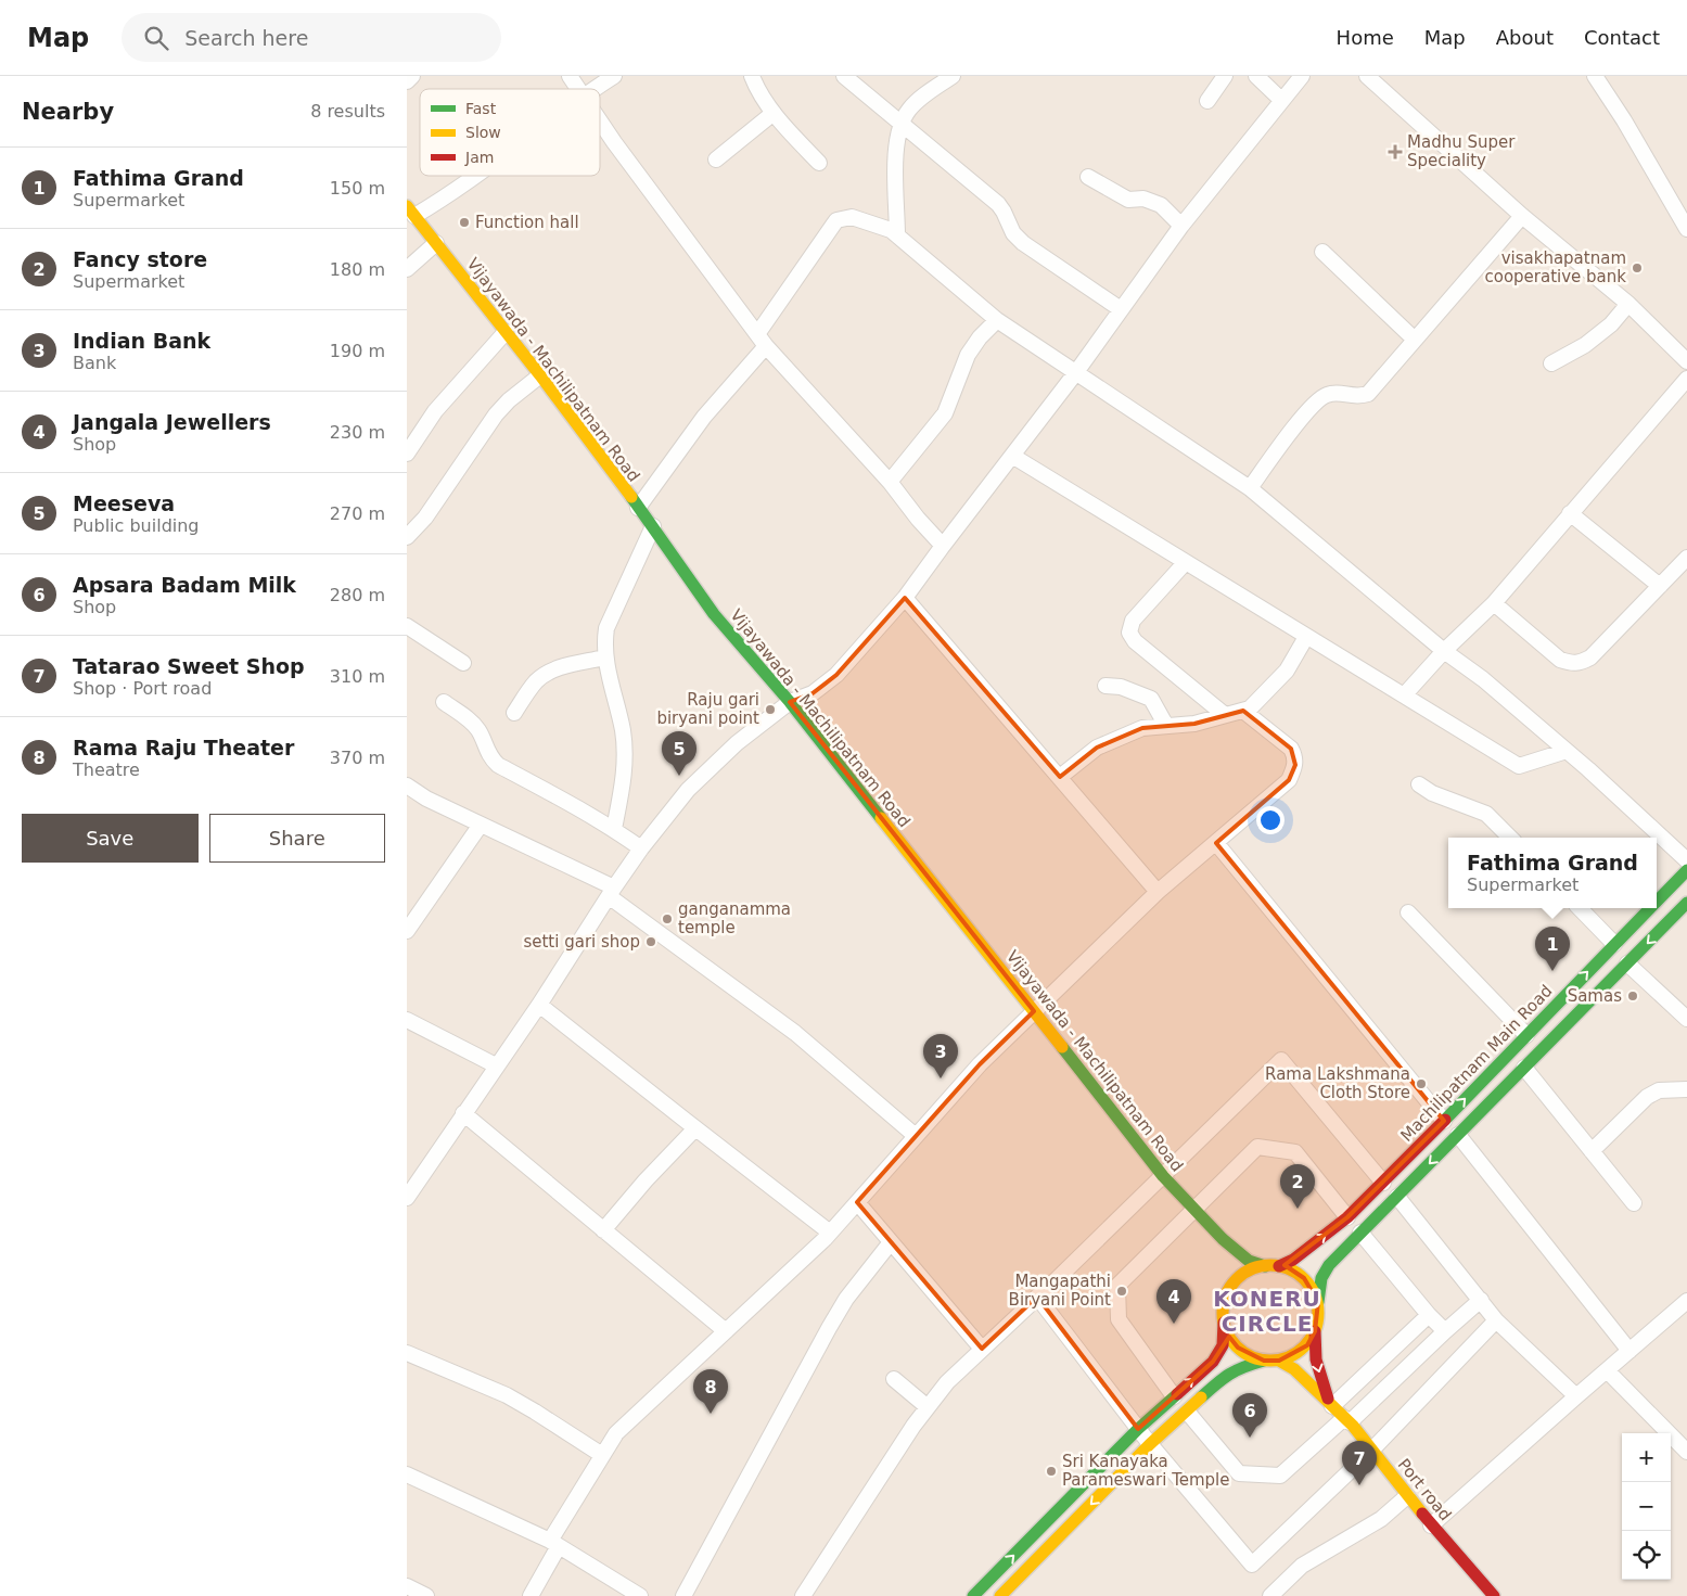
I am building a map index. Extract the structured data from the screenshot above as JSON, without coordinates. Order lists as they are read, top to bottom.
{
  "streets": {
    "main road": ["Vijayawada - Machilipatnam Road", "Machilipatnam Main Road", "Port road"]
  },
  "crossings": [
    ["Vijayawada - Machilipatnam Road", "Machilipatnam Main Road"],
    ["Vijayawada - Machilipatnam Road", "Port road"],
    ["Machilipatnam Main Road", "Port road"]
  ],
  "districts": ["KONERU CIRCLE"],
  "places": {
    "health": ["Madhu Super Speciality"],
    "other": [
      "Function hall",
      "visakhapatnam cooperative bank",
      "Raju gari biryani point",
      "ganganamma temple",
      "setti gari shop",
      "Samas",
      "Rama Lakshmana Cloth Store",
      "Mangapathi Biryani Point",
      "Sri Kanayaka Parameswari Temple"
    ]
  },
  "legend": ["Fast", "Slow", "Jam"],
  "page": {
    "header": "Map",
    "search": "Search here",
    "nav": [
      "Home",
      "Map",
      "About",
      "Contact"
    ],
    "heading": ["Nearby", "8 results"],
    "list": [
      {
        "mark": "1",
        "name": "Fathima Grand",
        "note": "Supermarket",
        "value": "150 m"
      },
      {
        "mark": "2",
        "name": "Fancy store",
        "note": "Supermarket",
        "value": "180 m"
      },
      {
        "mark": "3",
        "name": "Indian Bank",
        "note": "Bank",
        "value": "190 m"
      },
      {
        "mark": "4",
        "name": "Jangala Jewellers",
        "note": "Shop",
        "value": "230 m"
      },
      {
        "mark": "5",
        "name": "Meeseva",
        "note": "Public building",
        "value": "270 m"
      },
      {
        "mark": "6",
        "name": "Apsara Badam Milk",
        "note": "Shop",
        "value": "280 m"
      },
      {
        "mark": "7",
        "name": "Tatarao Sweet Shop",
        "note": "Shop · Port road",
        "value": "310 m"
      },
      {
        "mark": "8",
        "name": "Rama Raju Theater",
        "note": "Theatre",
        "value": "370 m"
      }
    ],
    "pins": [
      "5",
      "1",
      "3",
      "2",
      "4",
      "8",
      "6",
      "7"
    ],
    "buttons": ["Save", "Share"],
    "popup": ["Fathima Grand", "Supermarket"],
    "map_buttons": ["+", "−"]
  }
}
